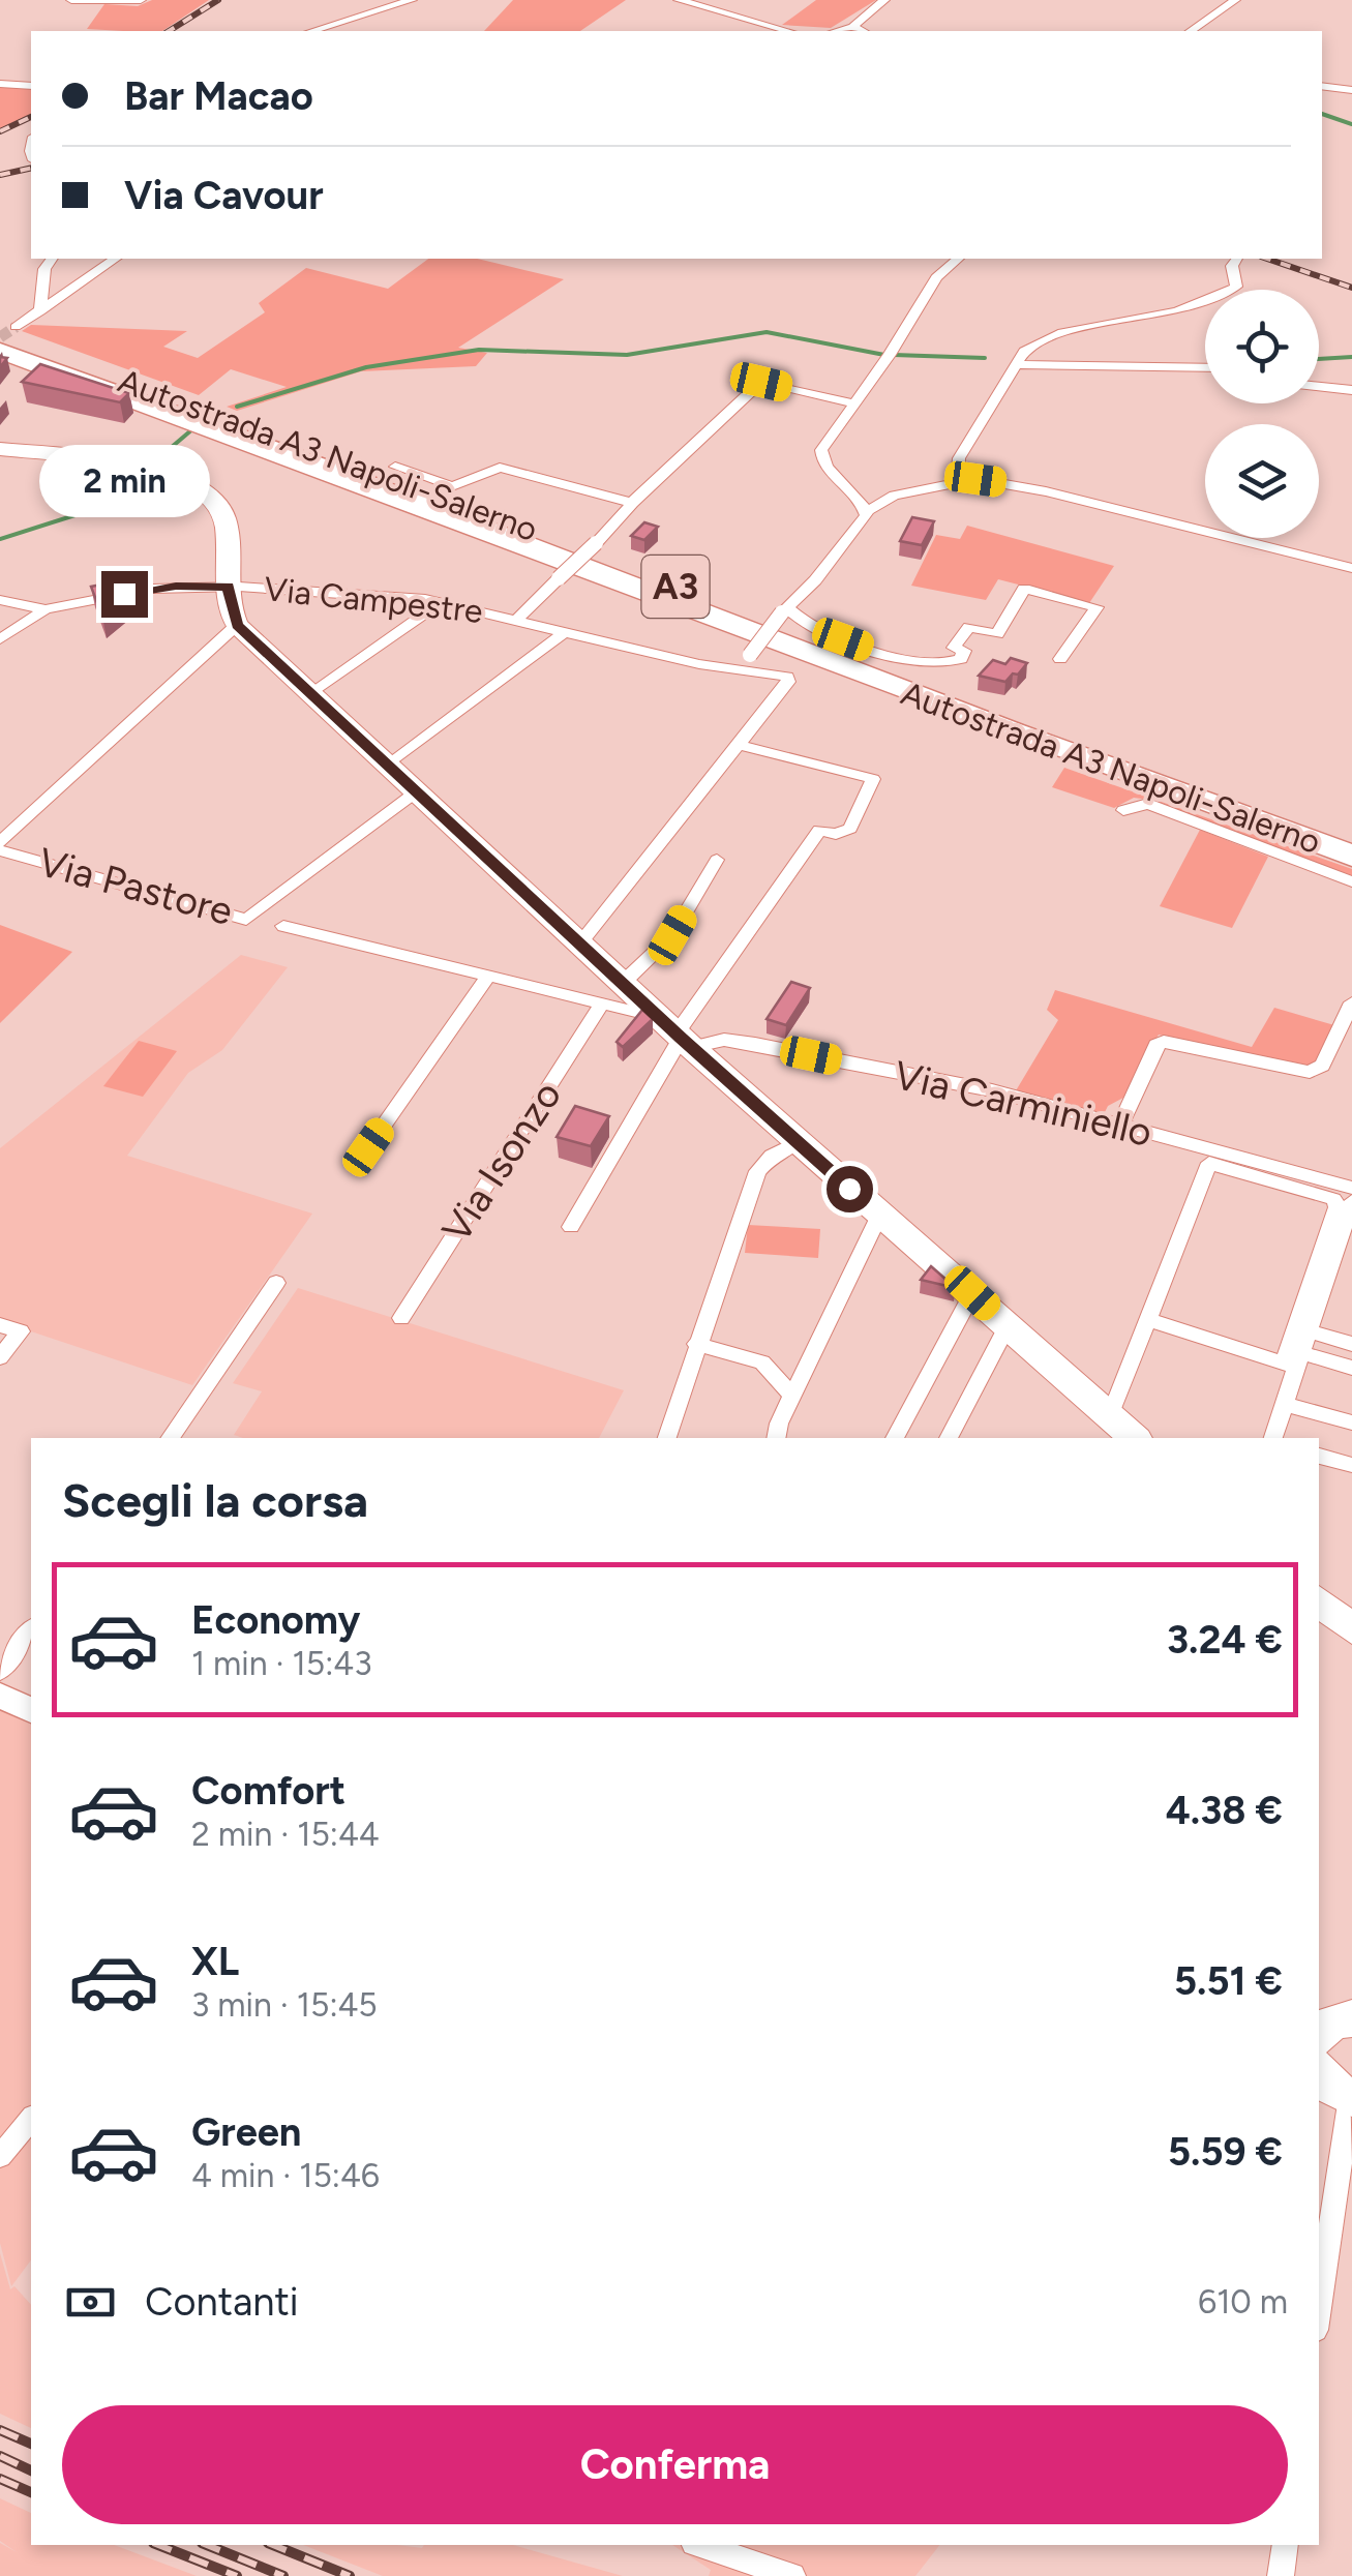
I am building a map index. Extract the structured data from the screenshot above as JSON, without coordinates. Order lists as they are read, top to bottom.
{
  "streets": {
    "highway": ["Autostrada A3 Napoli-Salerno", "A3"],
    "street": [
      "Via Campestre",
      "Via Pastore",
      "Via Carminiello",
      "Via Isonzo"
    ]
  },
  "crossings": [
    ["Via Carminiello", "Via Isonzo"]
  ],
  "page": {
    "banner": ["Bar Macao", "Via Cavour"],
    "bubble": "2 min",
    "heading": "Scegli la corsa",
    "list": [
      {
        "name": "Economy",
        "note": "1 min · 15:43",
        "value": "3.24 €"
      },
      {
        "name": "Comfort",
        "note": "2 min · 15:44",
        "value": "4.38 €"
      },
      {
        "name": "XL",
        "note": "3 min · 15:45",
        "value": "5.51 €"
      },
      {
        "name": "Green",
        "note": "4 min · 15:46",
        "value": "5.59 €"
      }
    ],
    "pay": ["Contanti", "610 m"],
    "buttons": "Conferma"
  }
}
